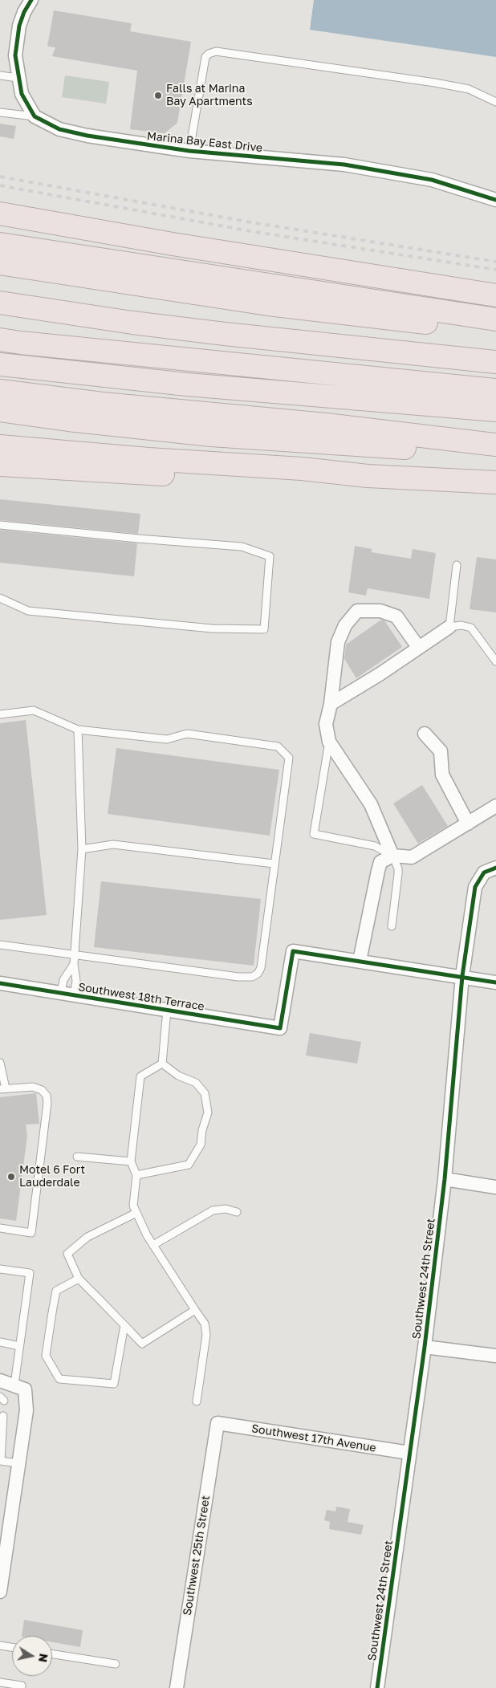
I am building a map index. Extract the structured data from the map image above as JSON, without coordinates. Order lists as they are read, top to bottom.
{
  "streets": {
    "street": [
      "Marina Bay East Drive",
      "Southwest 18th Terrace",
      "Southwest 24th Street",
      "Southwest 17th Avenue",
      "Southwest 25th Street"
    ]
  },
  "crossings": [
    ["Southwest 24th Street", "Southwest 17th Avenue"],
    ["Southwest 17th Avenue", "Southwest 25th Street"]
  ],
  "places": ["Falls at Marina Bay Apartments", "Motel 6 Fort Lauderdale"],
  "north": "right"
}
